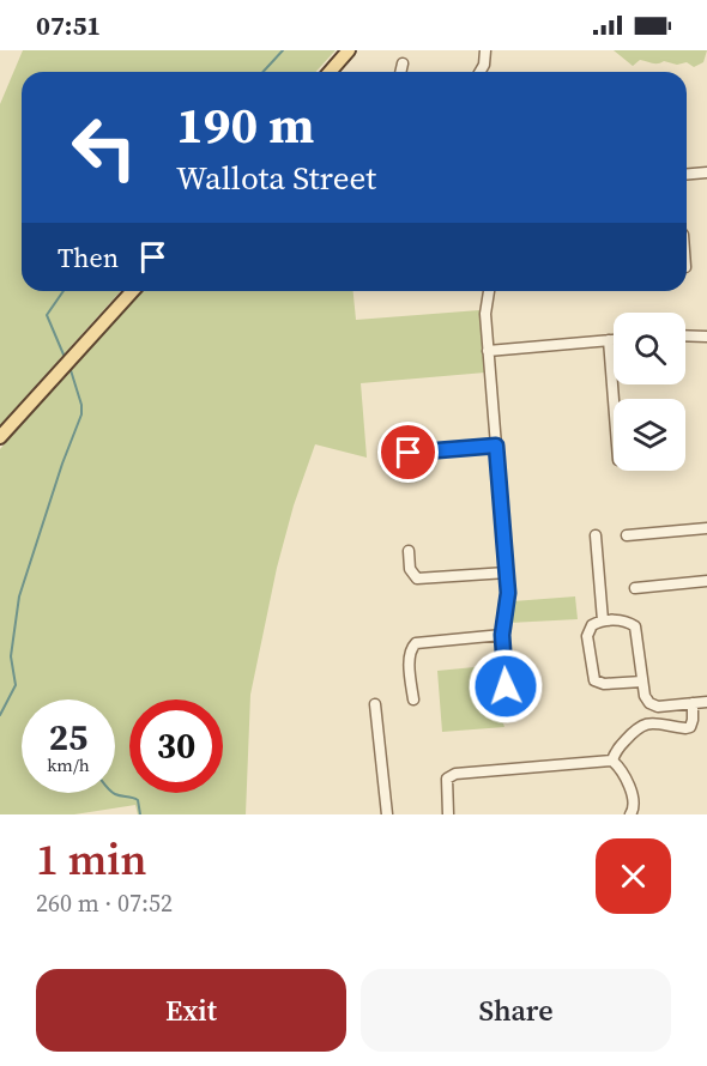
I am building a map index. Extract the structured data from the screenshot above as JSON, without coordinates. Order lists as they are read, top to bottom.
{
  "page": {
    "status": "07:51",
    "turn": ["190 m", "Wallota Street"],
    "then": "Then",
    "speed": "25 km/h",
    "limit": "30",
    "heading": ["1 min", "260 m · 07:52"],
    "buttons": ["Exit", "Share"]
  }
}
